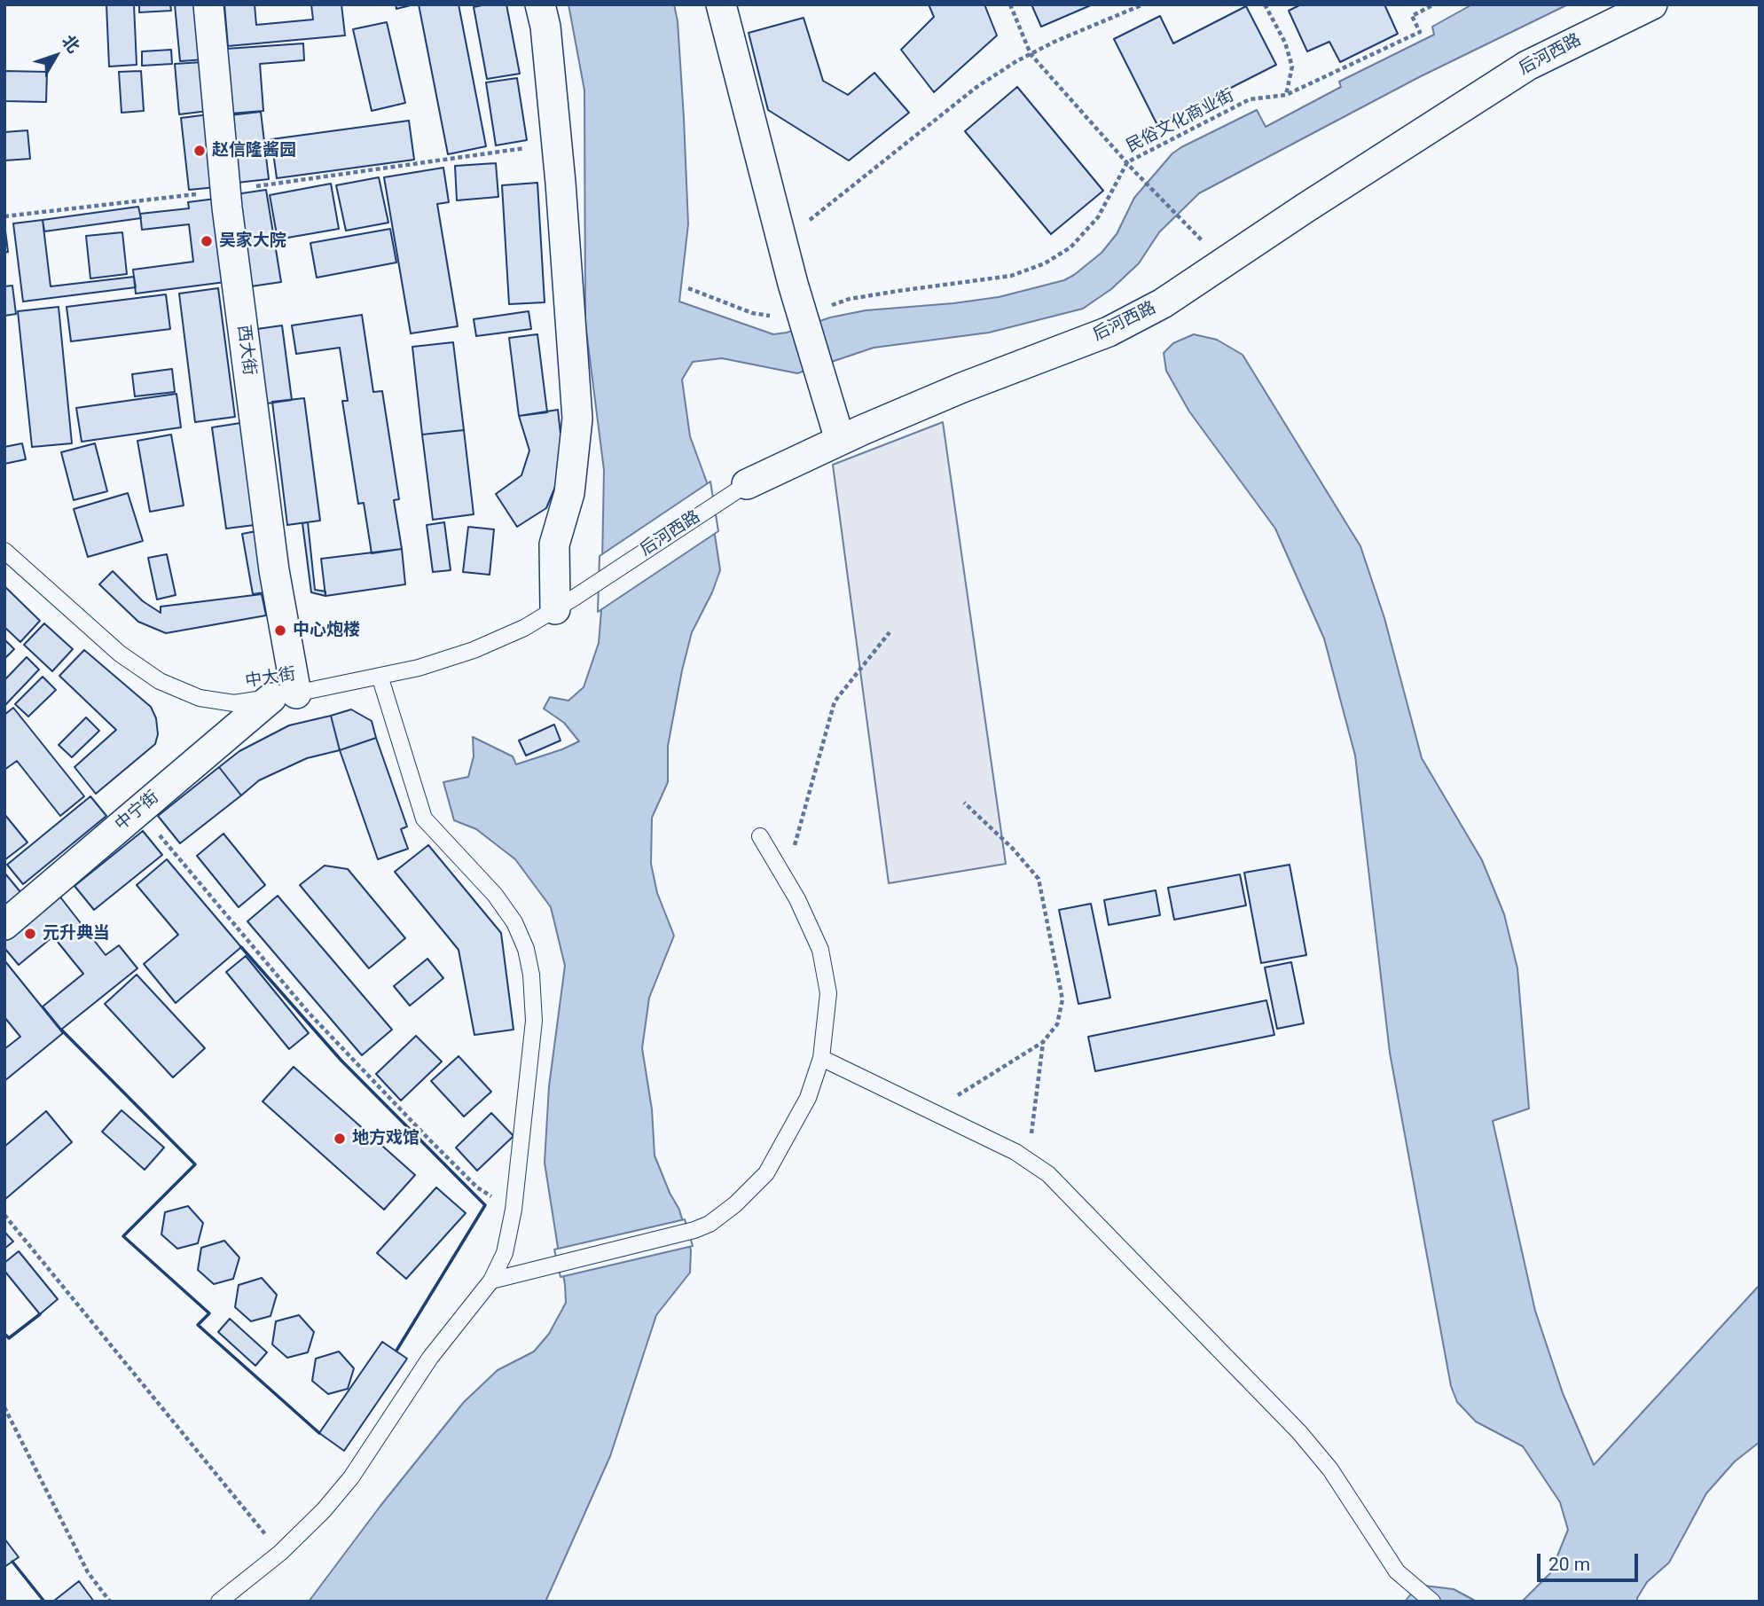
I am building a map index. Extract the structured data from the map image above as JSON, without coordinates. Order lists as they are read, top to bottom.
{
  "streets": {
    "street": ["后河西路", "西大街", "中宁街"],
    "lane": ["中大街"],
    "path": ["民俗文化商业街"]
  },
  "crossings": [
    ["后河西路", "中大街"],
    ["西大街", "中大街"],
    ["西大街", "中宁街"],
    ["中大街", "中宁街"]
  ],
  "places": [
    "赵信隆酱园",
    "吴家大院",
    "中心炮楼",
    "元升典当",
    "地方戏馆"
  ],
  "scale_bar": "20 m",
  "north": "top right"
}
